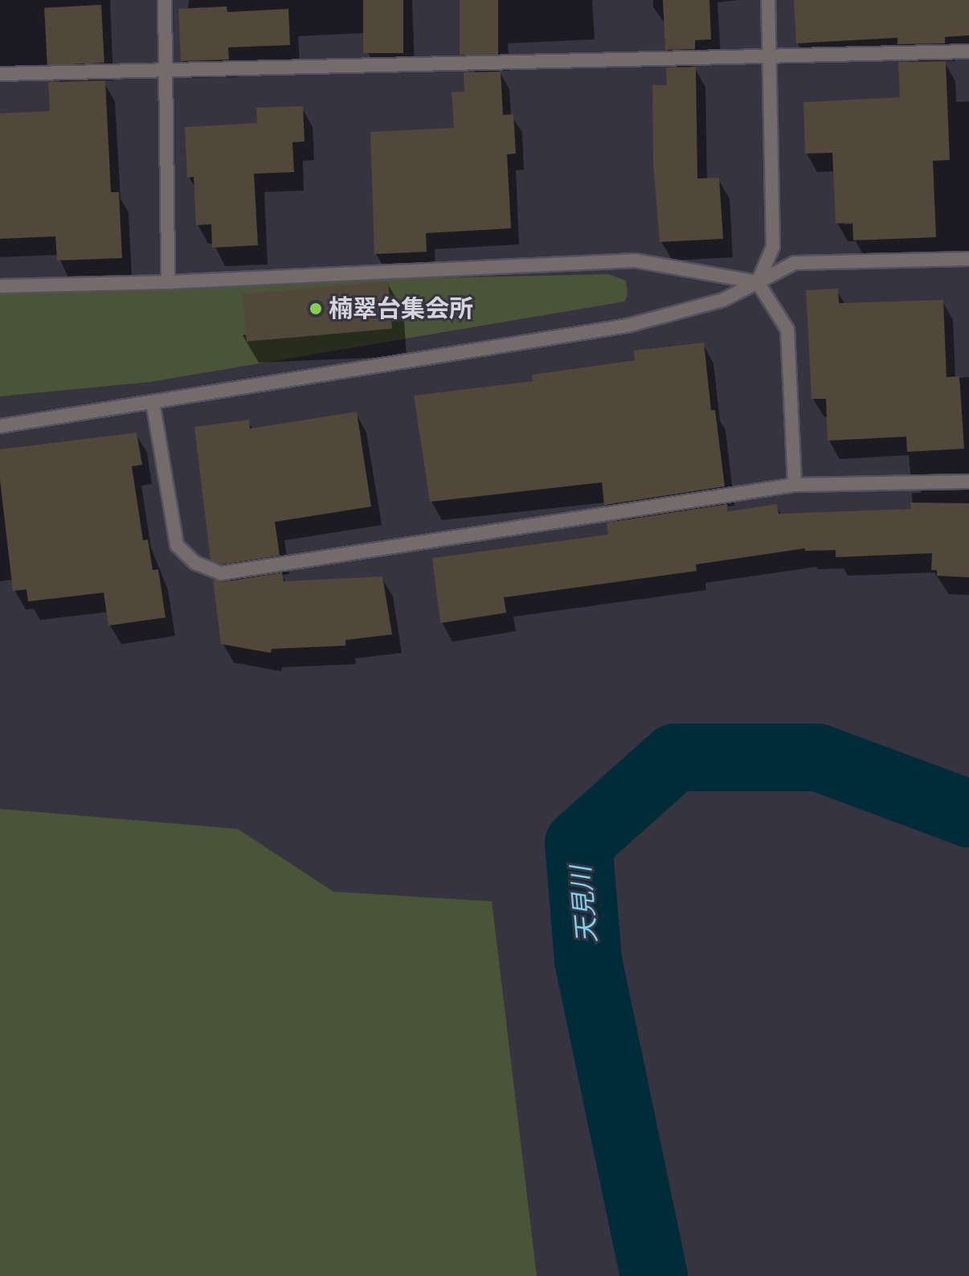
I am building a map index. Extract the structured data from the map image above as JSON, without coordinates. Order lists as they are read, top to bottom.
{
  "water": ["天見川"],
  "places": ["楠翠台集会所"]
}
